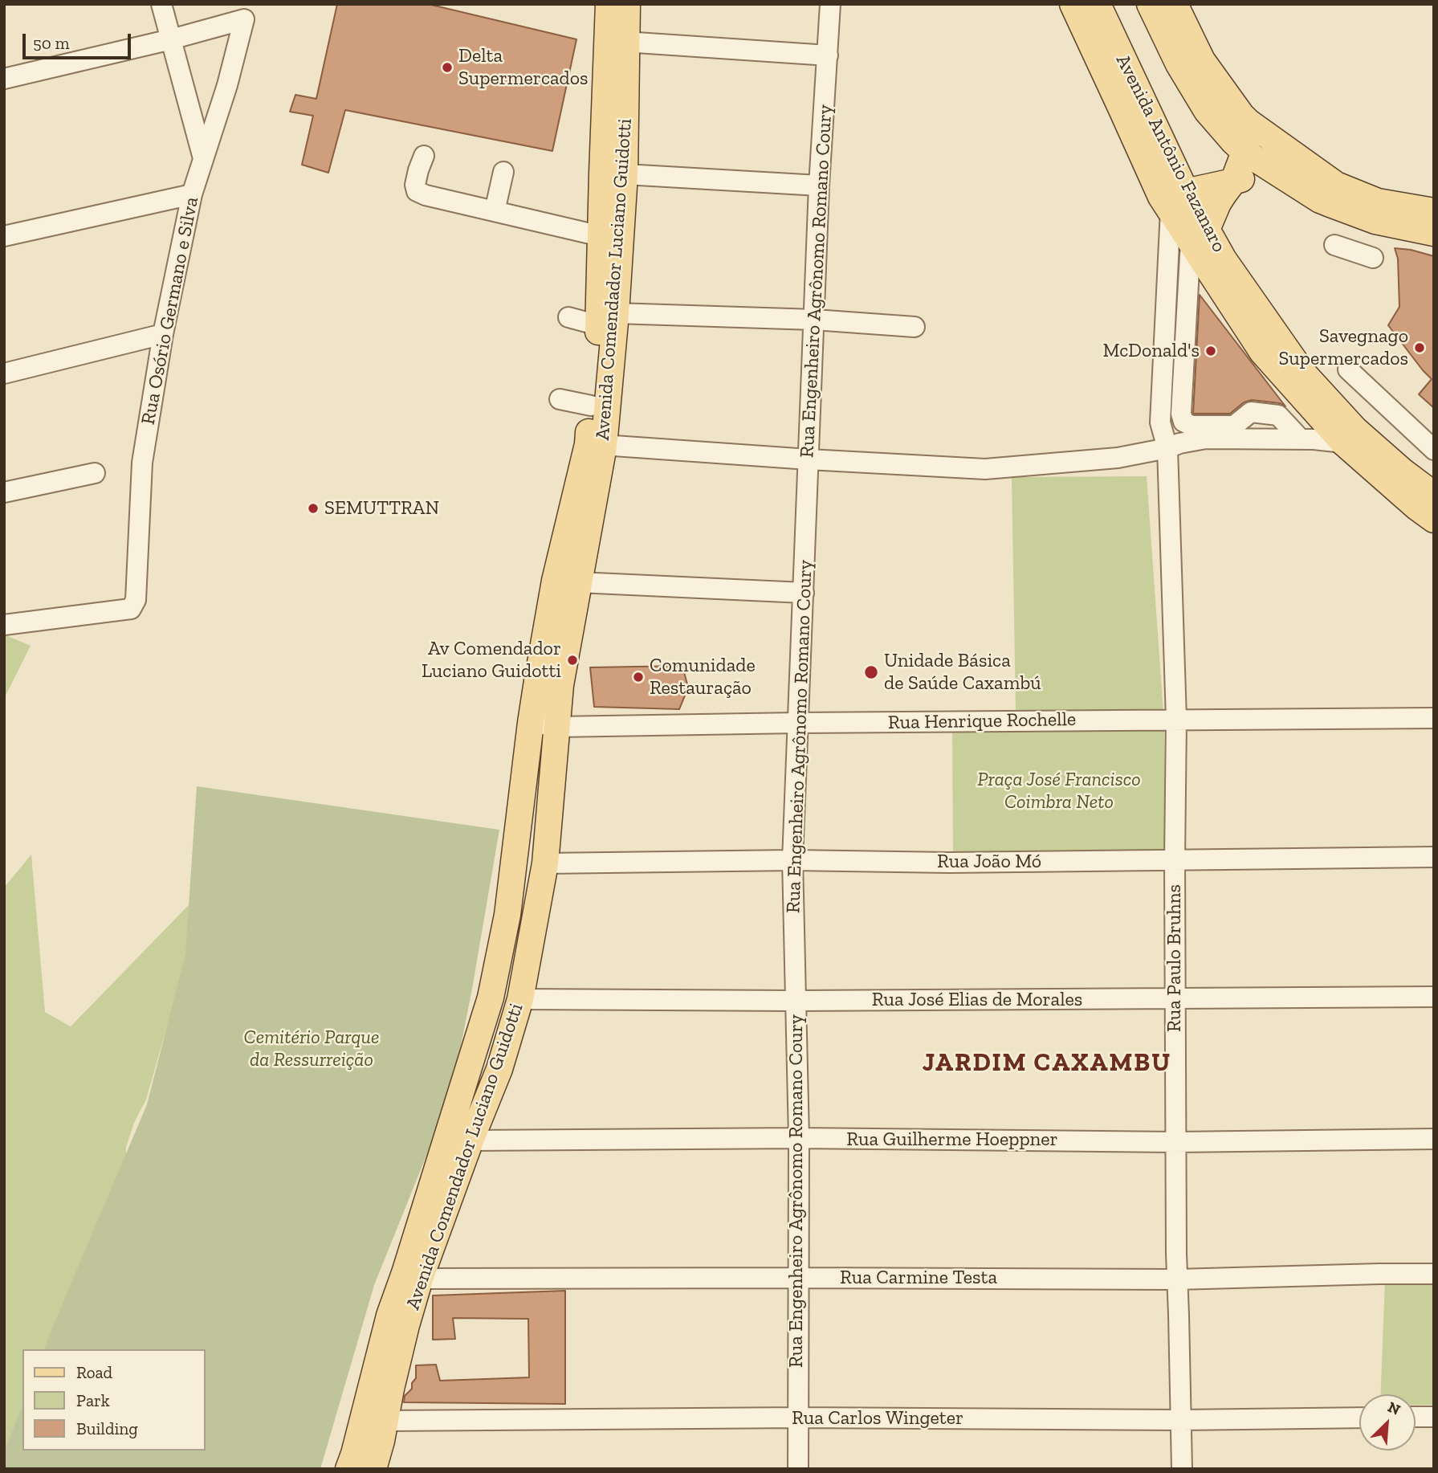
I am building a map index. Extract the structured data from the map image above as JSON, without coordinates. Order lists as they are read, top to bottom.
{
  "streets": {
    "main road": ["Avenida Antônio Fazanaro", "Avenida Comendador Luciano Guidotti"],
    "street": [
      "Rua Engenheiro Agrônomo Romano Coury",
      "Rua Osório Germano e Silva",
      "Rua Henrique Rochelle",
      "Rua João Mó",
      "Rua Paulo Bruhns",
      "Rua José Elias de Morales",
      "Rua Guilherme Hoeppner",
      "Rua Carmine Testa",
      "Rua Carlos Wingeter"
    ]
  },
  "crossings": [
    ["Avenida Antônio Fazanaro", "Rua Paulo Bruhns"],
    ["Avenida Comendador Luciano Guidotti", "Rua Henrique Rochelle"],
    ["Avenida Comendador Luciano Guidotti", "Rua João Mó"],
    ["Avenida Comendador Luciano Guidotti", "Rua José Elias de Morales"],
    ["Avenida Comendador Luciano Guidotti", "Rua Guilherme Hoeppner"],
    ["Avenida Comendador Luciano Guidotti", "Rua Carmine Testa"],
    ["Avenida Comendador Luciano Guidotti", "Rua Carlos Wingeter"],
    ["Rua Engenheiro Agrônomo Romano Coury", "Rua Henrique Rochelle"],
    ["Rua Engenheiro Agrônomo Romano Coury", "Rua João Mó"],
    ["Rua Engenheiro Agrônomo Romano Coury", "Rua José Elias de Morales"],
    ["Rua Engenheiro Agrônomo Romano Coury", "Rua Guilherme Hoeppner"],
    ["Rua Engenheiro Agrônomo Romano Coury", "Rua Carmine Testa"],
    ["Rua Engenheiro Agrônomo Romano Coury", "Rua Carlos Wingeter"],
    ["Rua Henrique Rochelle", "Rua Paulo Bruhns"],
    ["Rua João Mó", "Rua Paulo Bruhns"],
    ["Rua Paulo Bruhns", "Rua José Elias de Morales"],
    ["Rua Paulo Bruhns", "Rua Guilherme Hoeppner"],
    ["Rua Paulo Bruhns", "Rua Carmine Testa"],
    ["Rua Paulo Bruhns", "Rua Carlos Wingeter"]
  ],
  "districts": ["JARDIM CAXAMBU"],
  "parks": ["Praça José Francisco Coimbra Neto", "Cemitério Parque da Ressurreição"],
  "places": [
    "Delta Supermercados",
    "Savegnago Supermercados",
    "McDonald's",
    "SEMUTTRAN",
    "Av Comendador Luciano Guidotti",
    "Unidade Básica de Saúde Caxambú",
    "Comunidade Restauração"
  ],
  "legend": ["Road", "Park", "Building"],
  "scale_bar": "50 m",
  "north": "top right"
}
